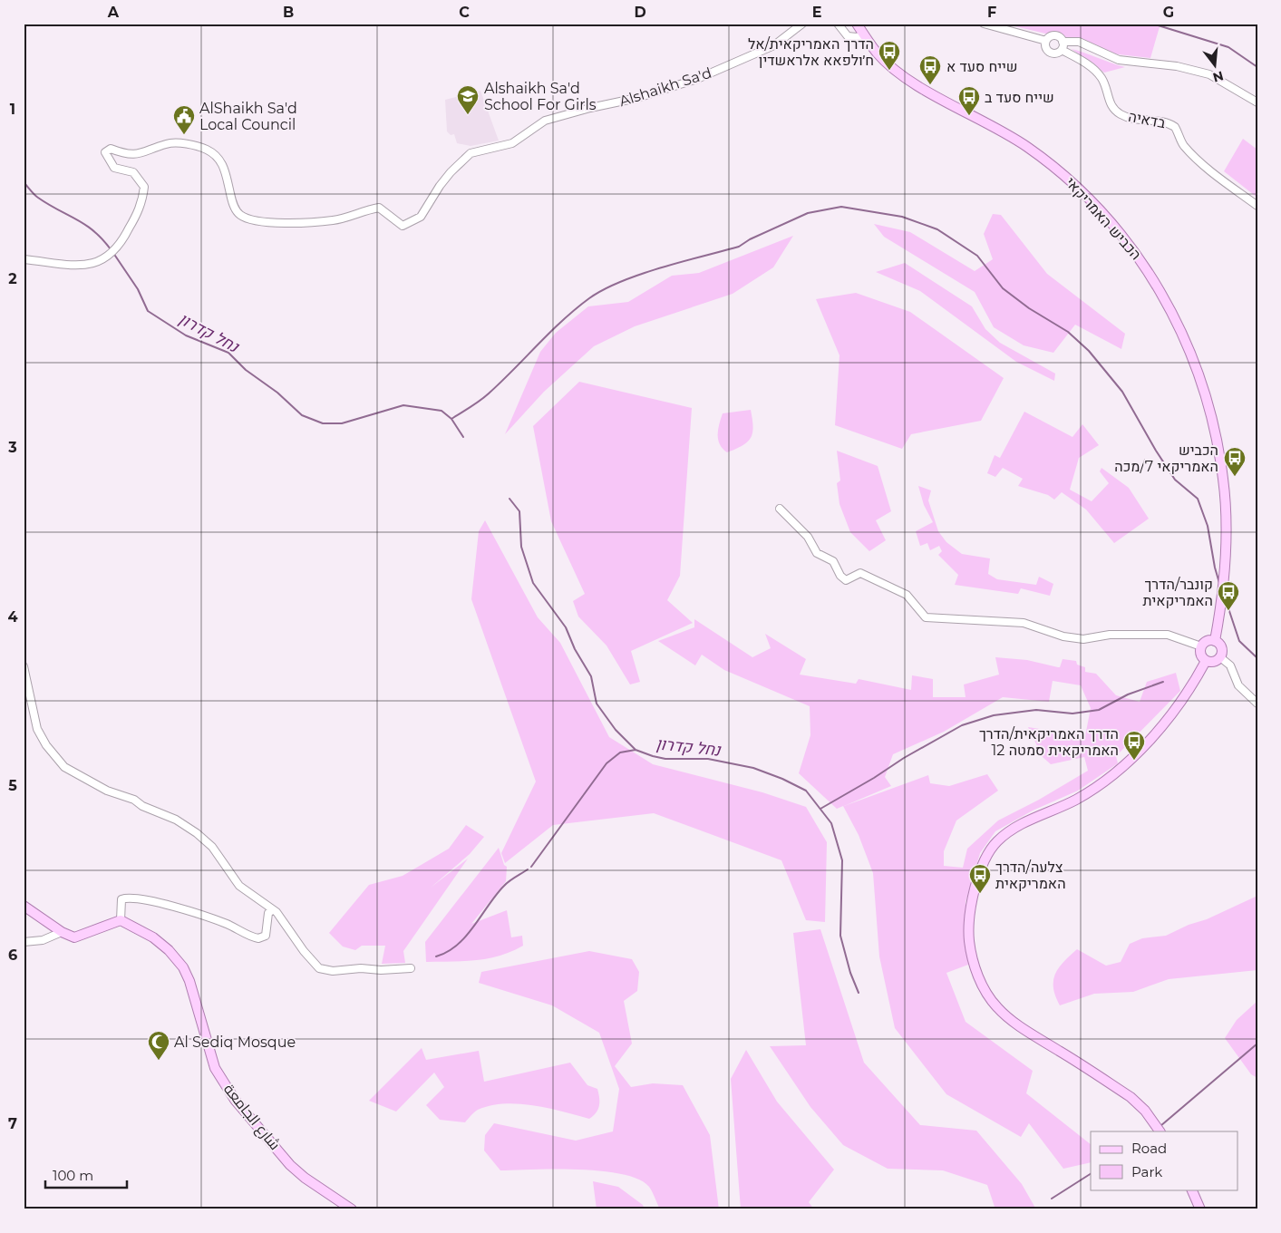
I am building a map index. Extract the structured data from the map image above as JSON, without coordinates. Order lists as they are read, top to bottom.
{
  "streets": {
    "main road": ["הכביש האמריקאי", "شارع الجامعة"],
    "street": ["Alshaikh Sa'd", "בדאיה"]
  },
  "water": ["נחל קדרון"],
  "places": {
    "bus stop": [
      "הדרך האמריקאית/אל ח׳ולפאא אלראשדין",
      "שייח סעד א",
      "שייח סעד ב",
      "הכביש האמריקאי 7/מכה",
      "קונבר/הדרך האמריקאית",
      "הדרך האמריקאית/הדרך האמריקאית סמטה 12",
      "צלעה/הדרך האמריקאית"
    ],
    "school or university": ["Alshaikh Sa'd School For Girls"],
    "public building": ["AlShaikh Sa'd Local Council"],
    "mosque": ["Al Sediq Mosque"]
  },
  "legend": ["Road", "Park"],
  "scale_bar": "100 m",
  "north": "bottom",
  "grid": {
    "columns": [
      "A",
      "B",
      "C",
      "D",
      "E",
      "F",
      "G"
    ],
    "rows": [
      "1",
      "2",
      "3",
      "4",
      "5",
      "6",
      "7"
    ]
  }
}
